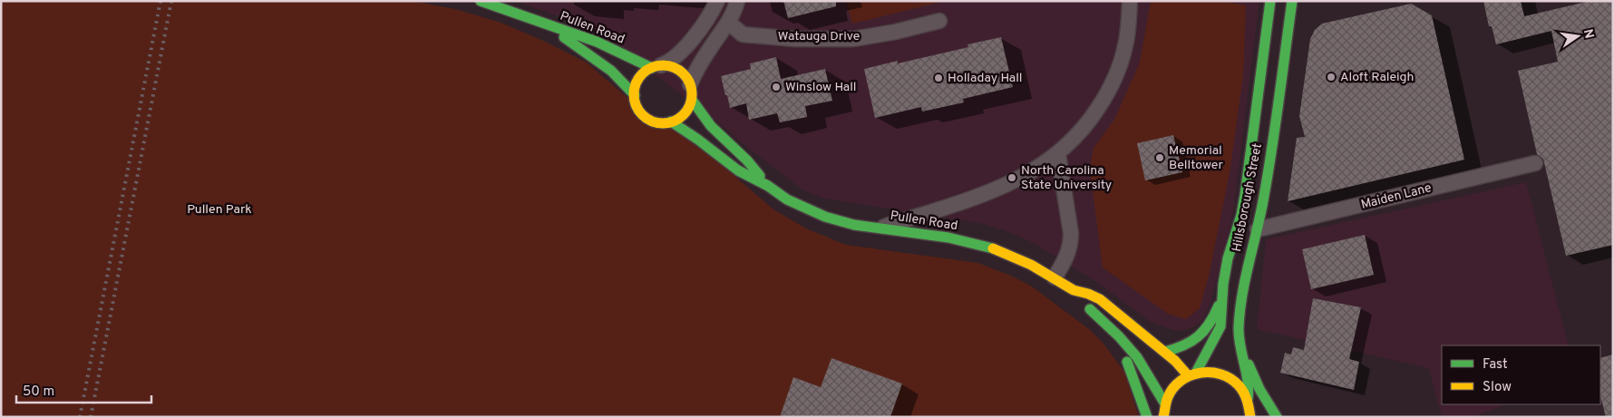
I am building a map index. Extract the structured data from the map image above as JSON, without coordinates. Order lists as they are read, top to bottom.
{
  "streets": {
    "main road": ["Pullen Road", "Hillsborough Street"],
    "street": ["Watauga Drive", "Maiden Lane"]
  },
  "crossings": [
    ["Pullen Road", "Hillsborough Street"],
    ["Maiden Lane", "Hillsborough Street"]
  ],
  "parks": ["Pullen Park"],
  "places": [
    "Aloft Raleigh",
    "Holladay Hall",
    "Winslow Hall",
    "Memorial Belltower",
    "North Carolina State University"
  ],
  "legend": ["Fast", "Slow"],
  "scale_bar": "50 m",
  "north": "right"
}
